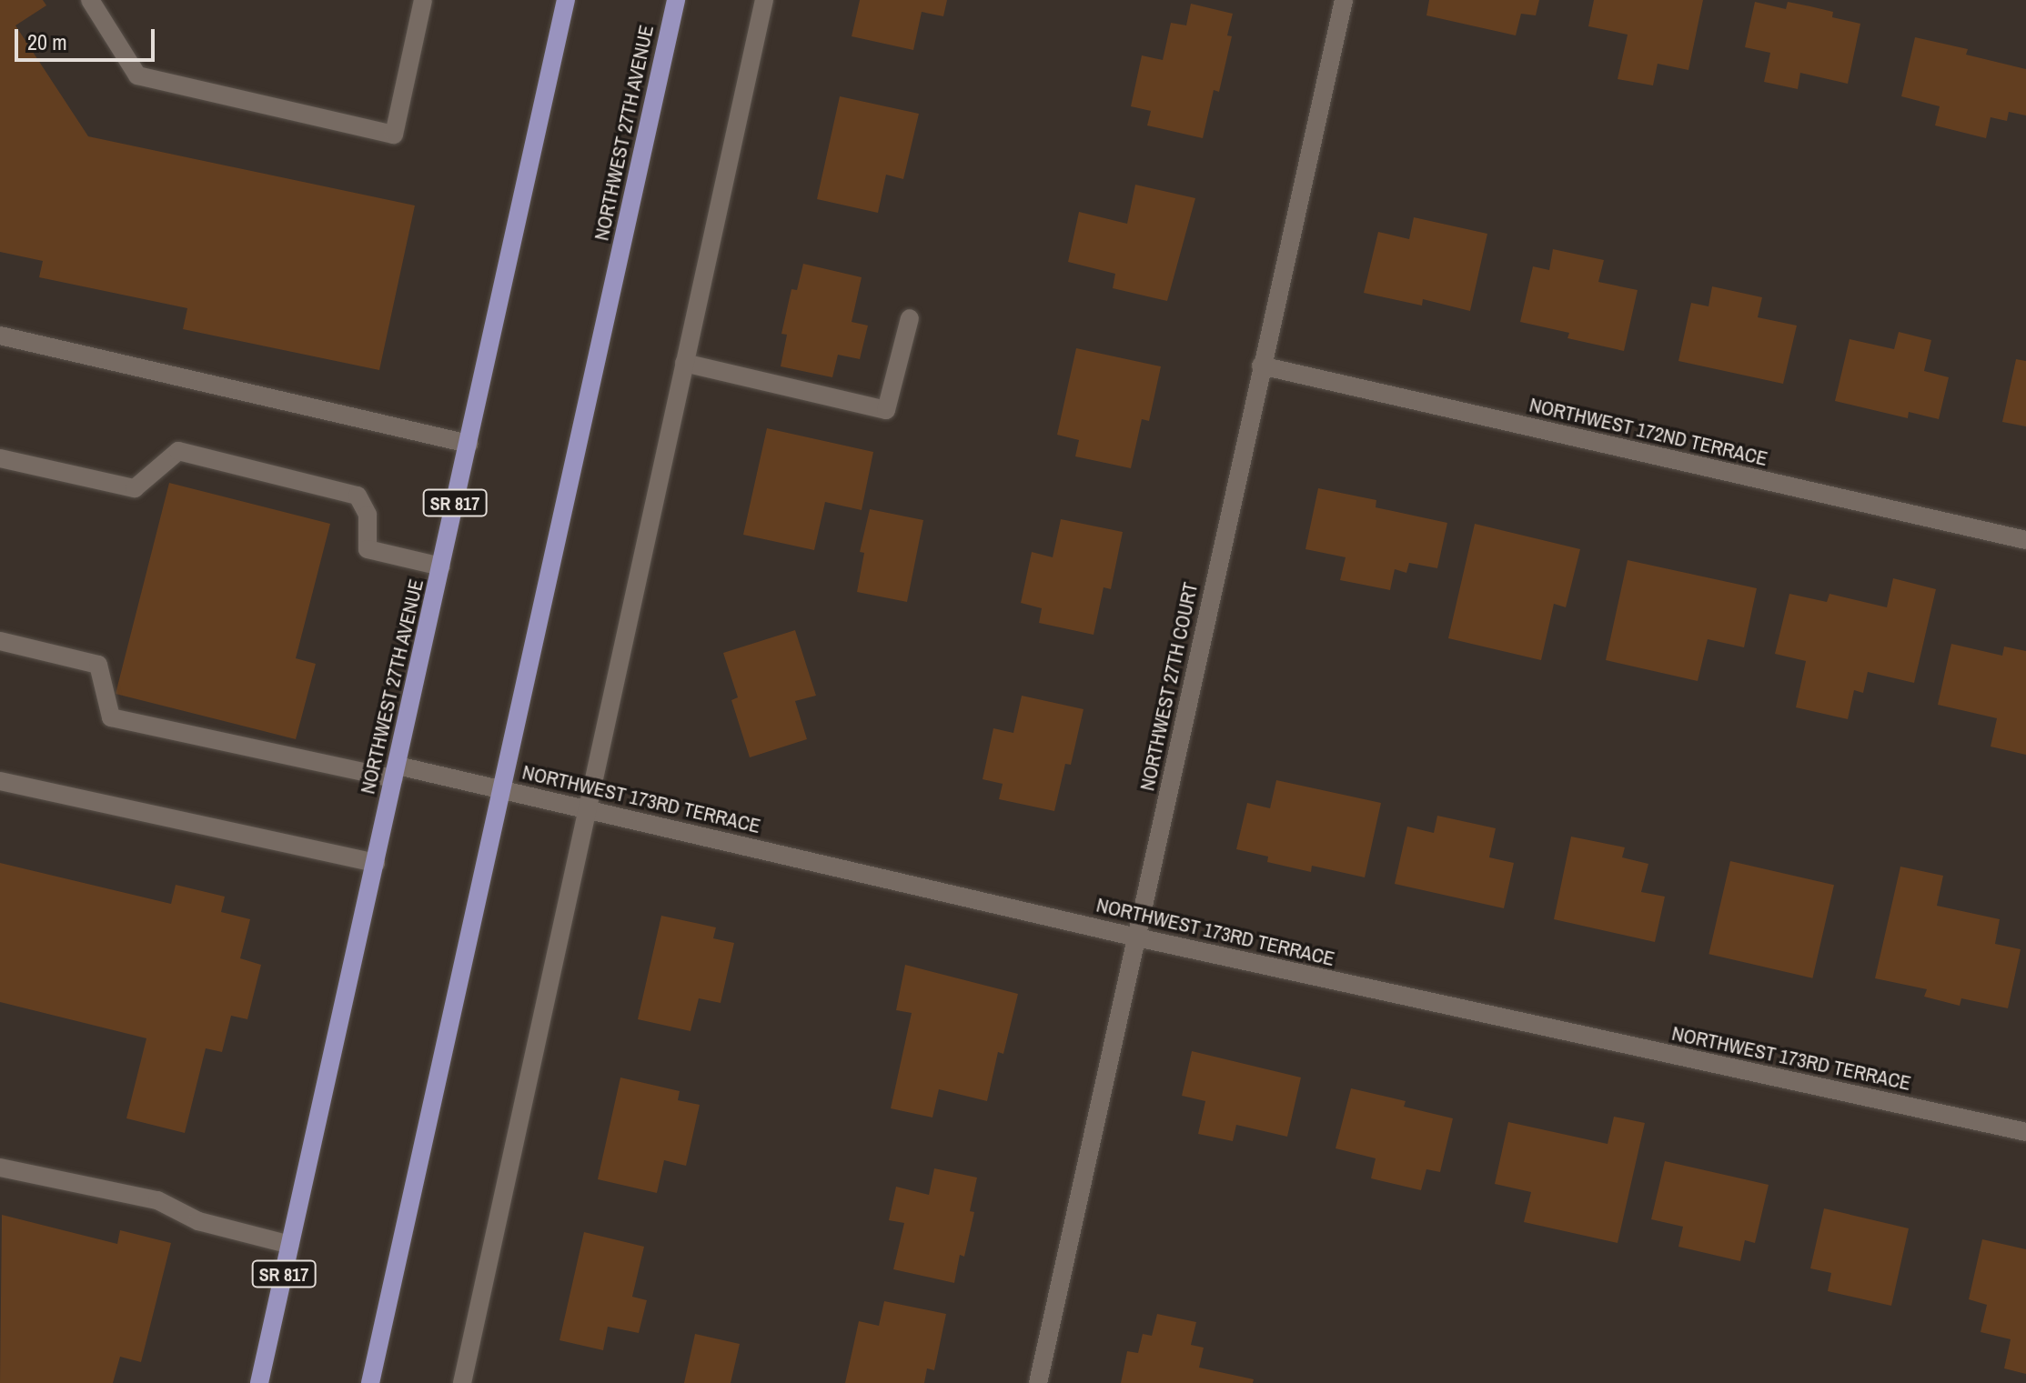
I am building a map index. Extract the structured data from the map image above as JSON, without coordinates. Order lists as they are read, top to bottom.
{
  "streets": {
    "main road": ["NORTHWEST 27TH AVENUE", "SR 817"],
    "street": ["NORTHWEST 172ND TERRACE", "NORTHWEST 27TH COURT", "NORTHWEST 173RD TERRACE"]
  },
  "crossings": [
    ["NORTHWEST 27TH AVENUE", "NORTHWEST 173RD TERRACE"],
    ["NORTHWEST 172ND TERRACE", "NORTHWEST 27TH COURT"],
    ["NORTHWEST 27TH COURT", "NORTHWEST 173RD TERRACE"]
  ],
  "scale_bar": "20 m"
}
